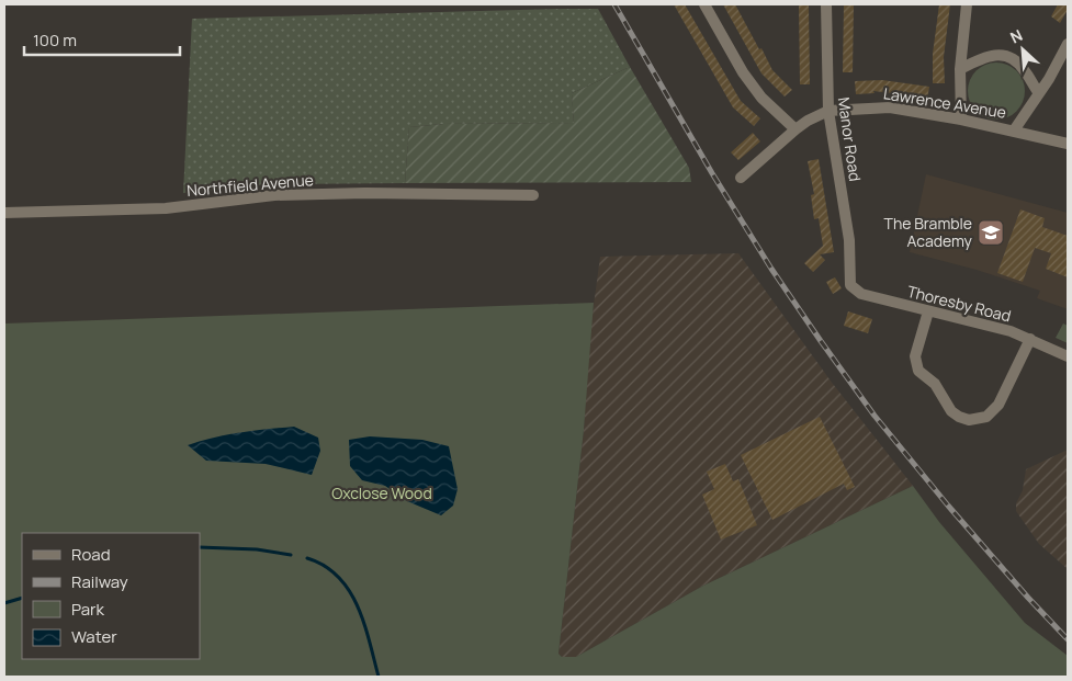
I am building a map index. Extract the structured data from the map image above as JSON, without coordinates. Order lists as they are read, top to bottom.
{
  "streets": {
    "street": [
      "Lawrence Avenue",
      "Manor Road",
      "Northfield Avenue",
      "Thoresby Road"
    ]
  },
  "crossings": [
    ["Lawrence Avenue", "Manor Road"],
    ["Manor Road", "Thoresby Road"]
  ],
  "parks": ["Oxclose Wood"],
  "places": {
    "school or university": ["The Bramble Academy"]
  },
  "legend": [
    "Road",
    "Railway",
    "Park",
    "Water"
  ],
  "scale_bar": "100 m",
  "north": "top left"
}
